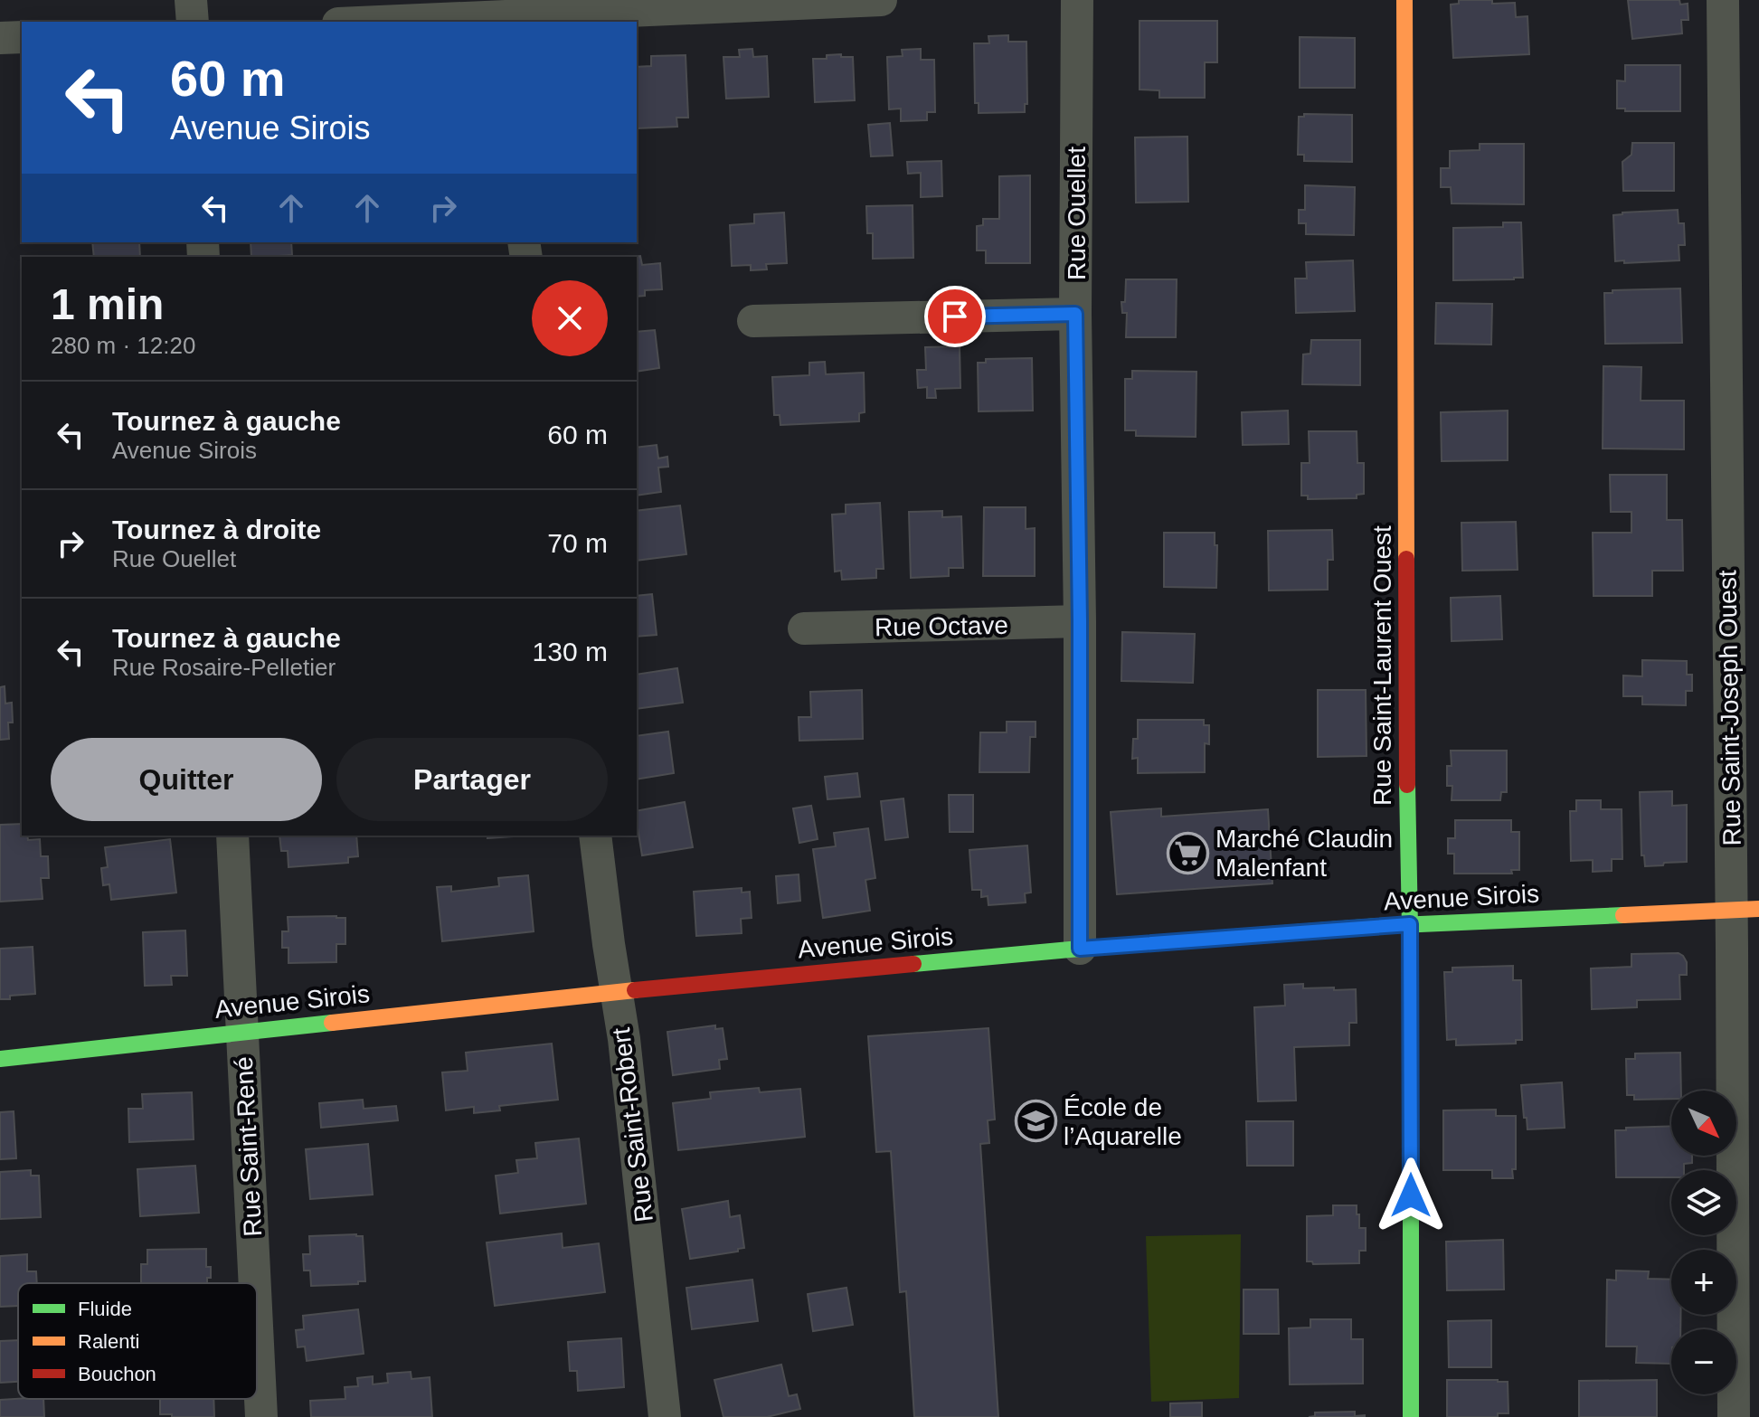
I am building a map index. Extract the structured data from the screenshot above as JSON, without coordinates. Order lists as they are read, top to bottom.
{
  "streets": {
    "street": [
      "Rue Ouellet",
      "Rue Octave",
      "Rue Saint-Laurent Ouest",
      "Rue Saint-Joseph Ouest",
      "Avenue Sirois",
      "Rue Saint-Robert",
      "Rue Saint-René"
    ]
  },
  "crossings": [
    ["Rue Ouellet", "Rue Octave"],
    ["Rue Ouellet", "Avenue Sirois"],
    ["Rue Saint-Laurent Ouest", "Avenue Sirois"],
    ["Rue Saint-Joseph Ouest", "Avenue Sirois"],
    ["Avenue Sirois", "Rue Saint-Robert"],
    ["Avenue Sirois", "Rue Saint-René"]
  ],
  "places": {
    "supermarket": ["Marché Claudin Malenfant"],
    "school or university": ["École de l’Aquarelle"]
  },
  "legend": ["Fluide", "Ralenti", "Bouchon"],
  "north": "bottom right",
  "page": {
    "turn": ["60 m", "Avenue Sirois"],
    "heading": ["1 min", "280 m · 12:20"],
    "list": [
      {
        "name": "Tournez à gauche",
        "note": "Avenue Sirois",
        "value": "60 m"
      },
      {
        "name": "Tournez à droite",
        "note": "Rue Ouellet",
        "value": "70 m"
      },
      {
        "name": "Tournez à gauche",
        "note": "Rue Rosaire-Pelletier",
        "value": "130 m"
      }
    ],
    "buttons": ["Quitter", "Partager"],
    "map_buttons": ["+", "−"]
  }
}
